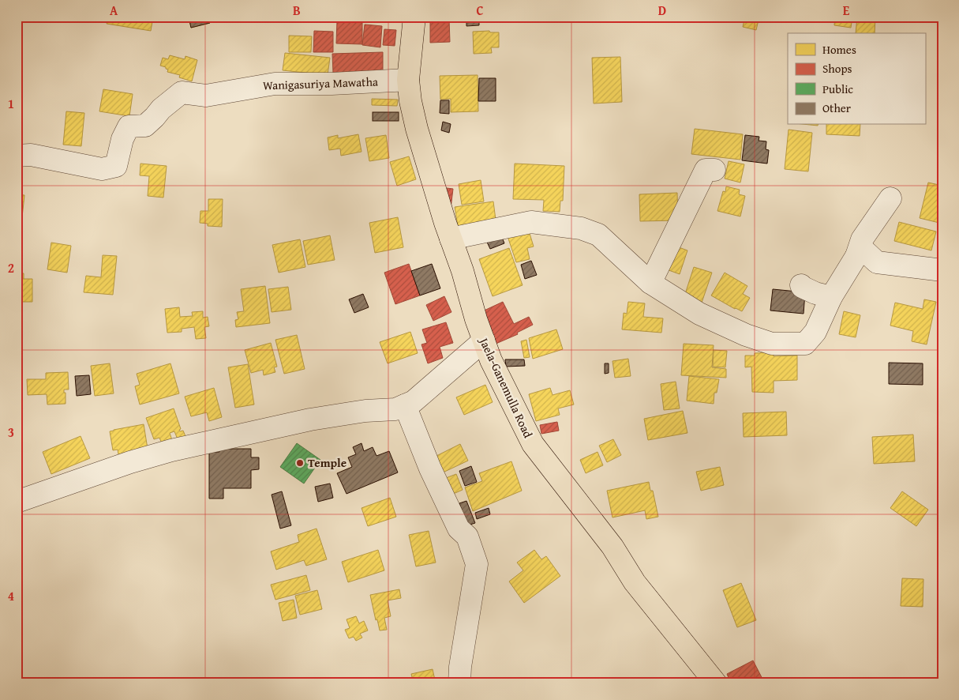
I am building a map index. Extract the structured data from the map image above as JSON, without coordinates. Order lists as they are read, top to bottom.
{
  "streets": {
    "main road": ["Jaela-Ganemulla Road"],
    "street": ["Wanigasuriya Mawatha"]
  },
  "crossings": [
    ["Wanigasuriya Mawatha", "Jaela-Ganemulla Road"]
  ],
  "places": ["Temple"],
  "legend": [
    "Homes",
    "Shops",
    "Public",
    "Other"
  ],
  "grid": {
    "columns": [
      "A",
      "B",
      "C",
      "D",
      "E"
    ],
    "rows": [
      "1",
      "2",
      "3",
      "4"
    ]
  }
}
